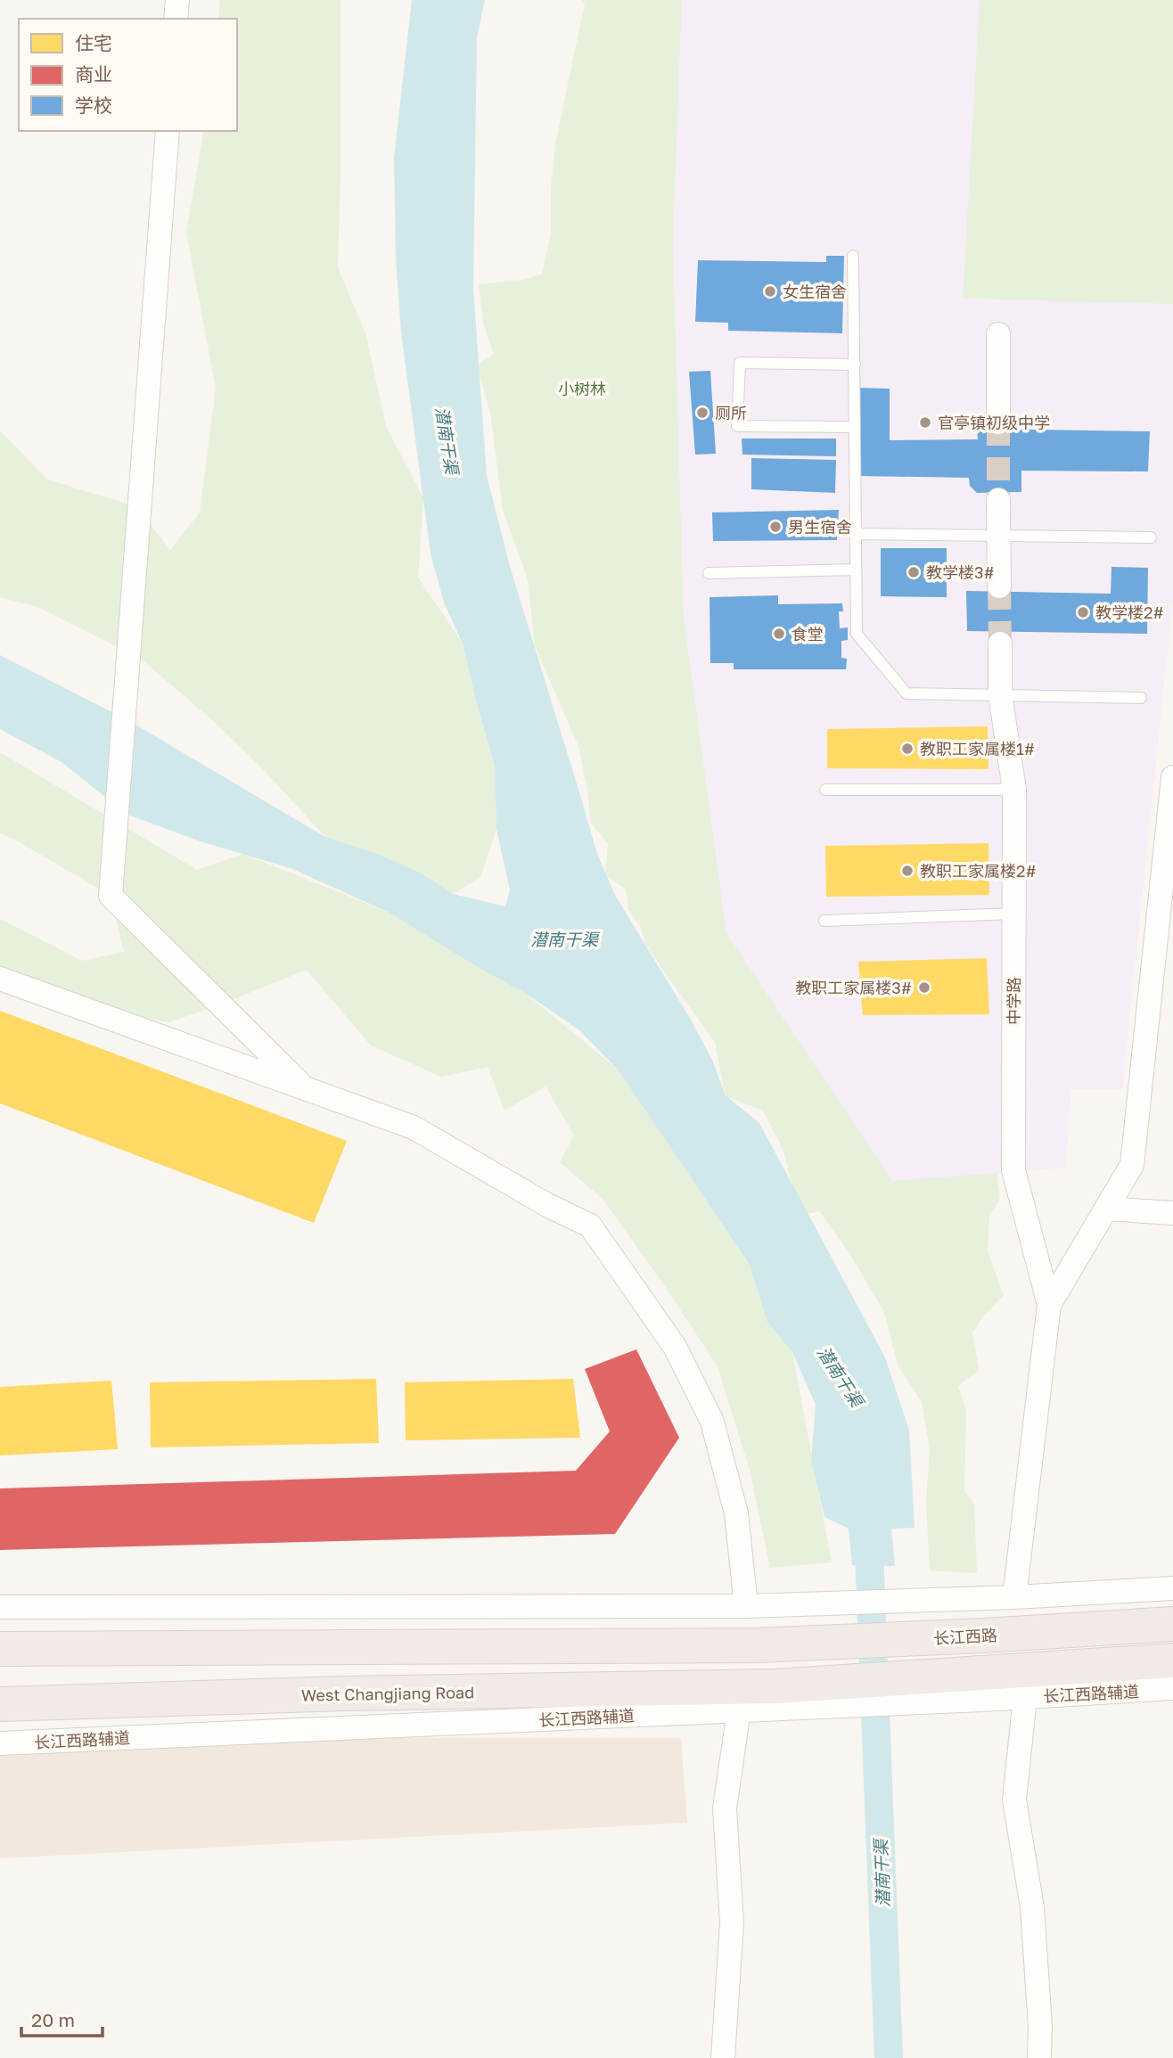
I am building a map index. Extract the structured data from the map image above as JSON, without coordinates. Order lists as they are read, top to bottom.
{
  "streets": {
    "highway": ["长江西路", "West Changjiang Road"],
    "street": ["中学路", "长江西路辅道"]
  },
  "crossings": [
    ["West Changjiang Road", "长江西路辅道"]
  ],
  "water": ["潜南干渠"],
  "parks": ["小树林"],
  "places": [
    "女生宿舍",
    "厕所",
    "官亭镇初级中学",
    "男生宿舍",
    "教学楼3#",
    "教学楼2#",
    "食堂",
    "教职工家属楼1#",
    "教职工家属楼2#",
    "教职工家属楼3#"
  ],
  "legend": ["住宅", "商业", "学校"],
  "scale_bar": "20 m"
}
